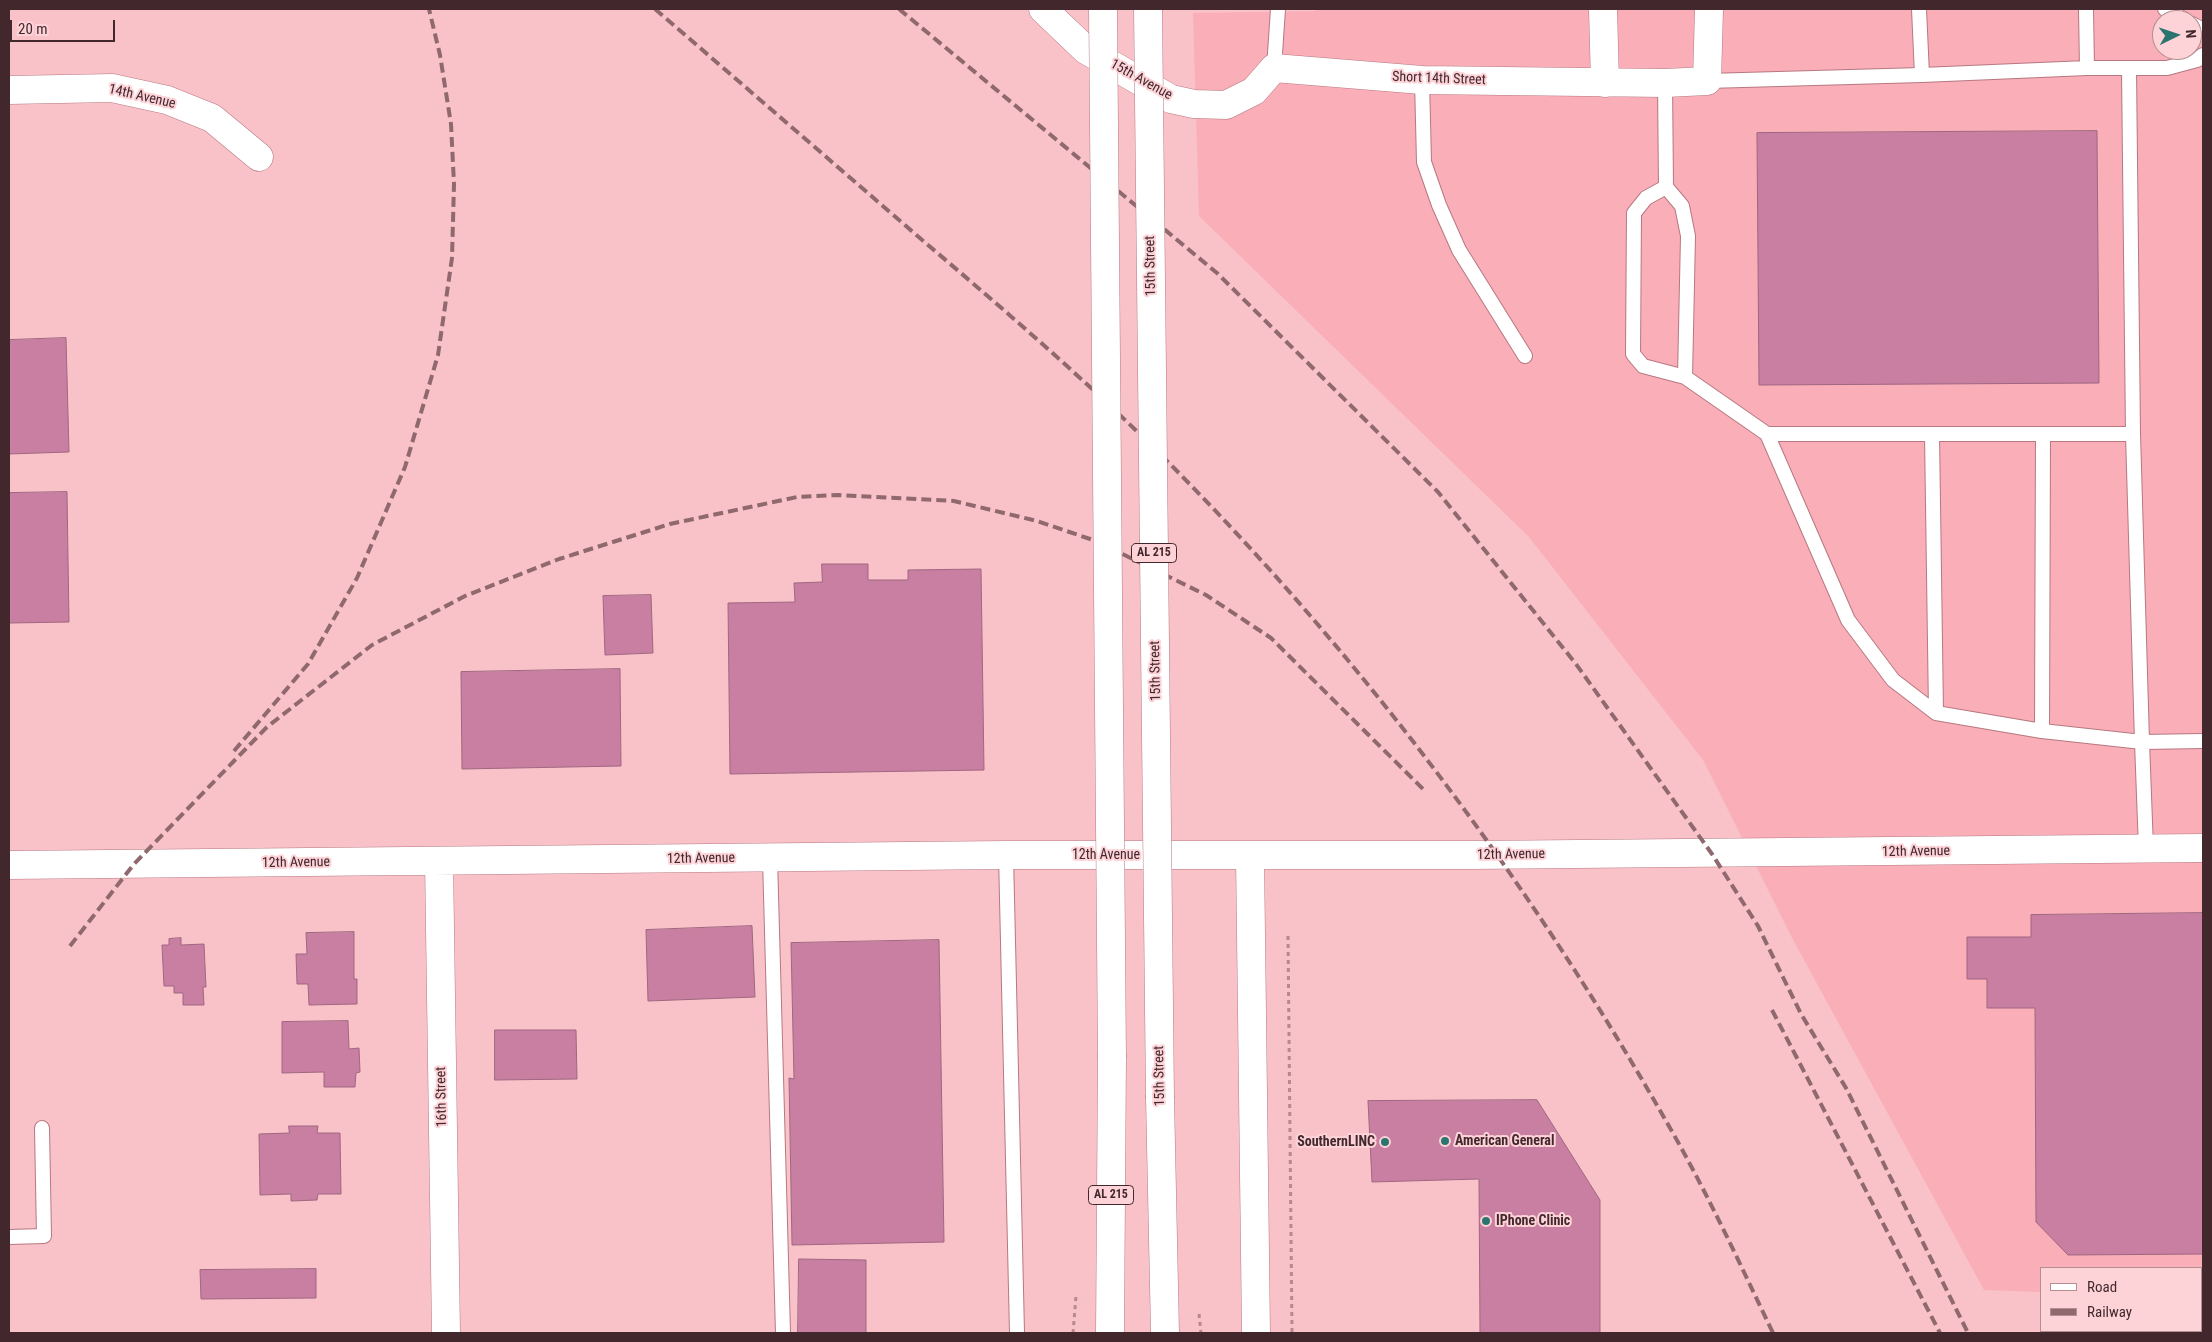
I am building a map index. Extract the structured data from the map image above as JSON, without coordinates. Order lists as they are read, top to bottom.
{
  "streets": {
    "street": [
      "Short 14th Street",
      "15th Avenue",
      "14th Avenue",
      "15th Street",
      "AL 215",
      "12th Avenue",
      "16th Street"
    ]
  },
  "crossings": [
    ["Short 14th Street", "15th Avenue"],
    ["12th Avenue", "16th Street"]
  ],
  "places": ["American General", "SouthernLINC", "IPhone Clinic"],
  "legend": ["Road", "Railway"],
  "scale_bar": "20 m",
  "north": "right"
}
